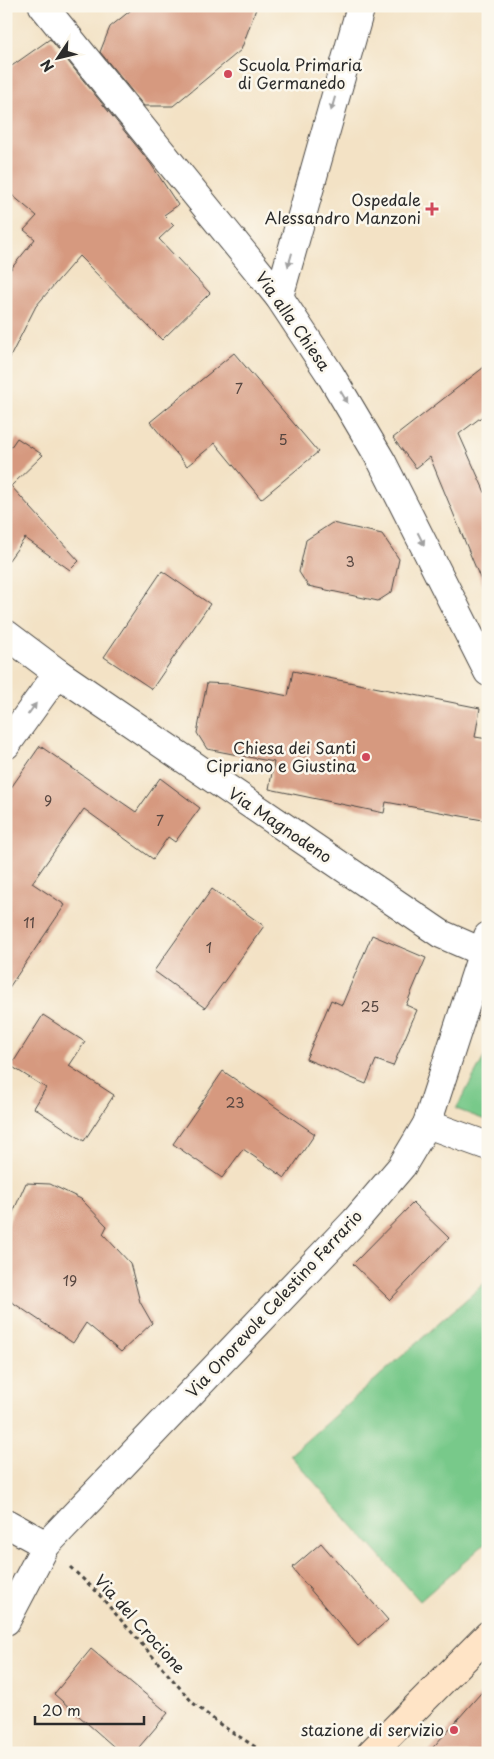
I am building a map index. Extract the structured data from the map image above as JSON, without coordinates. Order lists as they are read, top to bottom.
{
  "streets": {
    "street": ["Via alla Chiesa", "Via Magnodeno", "Via Onorevole Celestino Ferrario"],
    "path": ["Via del Crocione"]
  },
  "crossings": [
    ["Via Magnodeno", "Via Onorevole Celestino Ferrario"],
    ["Via Onorevole Celestino Ferrario", "Via del Crocione"]
  ],
  "one_way": ["Via alla Chiesa"],
  "places": {
    "other": ["Scuola Primaria di Germanedo", "Chiesa dei Santi Cipriano e Giustina", "stazione di servizio"],
    "health": ["Ospedale Alessandro Manzoni"]
  },
  "house_numbers": [
    "7",
    "5",
    "3",
    "9",
    "7",
    "11",
    "1",
    "25",
    "23",
    "19"
  ],
  "scale_bar": "20 m",
  "north": "bottom left"
}
